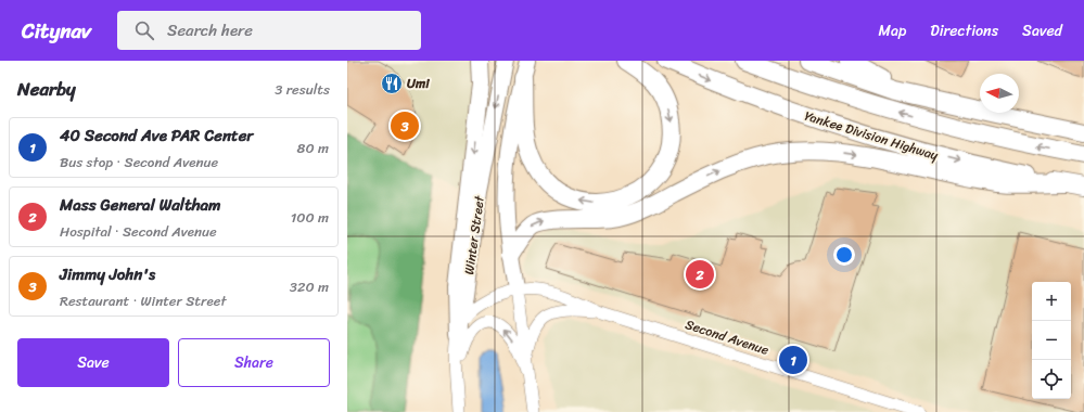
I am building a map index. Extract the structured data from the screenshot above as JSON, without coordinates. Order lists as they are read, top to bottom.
{
  "streets": {
    "highway": ["Yankee Division Highway"],
    "main road": ["Winter Street"],
    "street": ["Second Avenue"]
  },
  "crossings": [
    ["Winter Street", "Second Avenue"]
  ],
  "places": {
    "restaurant": ["Umi"]
  },
  "north": "left",
  "page": {
    "header": "Citynav",
    "search": "Search here",
    "nav": ["Map", "Directions", "Saved"],
    "heading": ["Nearby", "3 results"],
    "pins": ["3", "2", "1"],
    "list": [
      {
        "mark": "1",
        "name": "40 Second Ave PAR Center",
        "note": "Bus stop · Second Avenue",
        "value": "80 m"
      },
      {
        "mark": "2",
        "name": "Mass General Waltham",
        "note": "Hospital · Second Avenue",
        "value": "100 m"
      },
      {
        "mark": "3",
        "name": "Jimmy John's",
        "note": "Restaurant · Winter Street",
        "value": "320 m"
      }
    ],
    "map_buttons": ["+", "−"],
    "buttons": ["Save", "Share"]
  }
}
